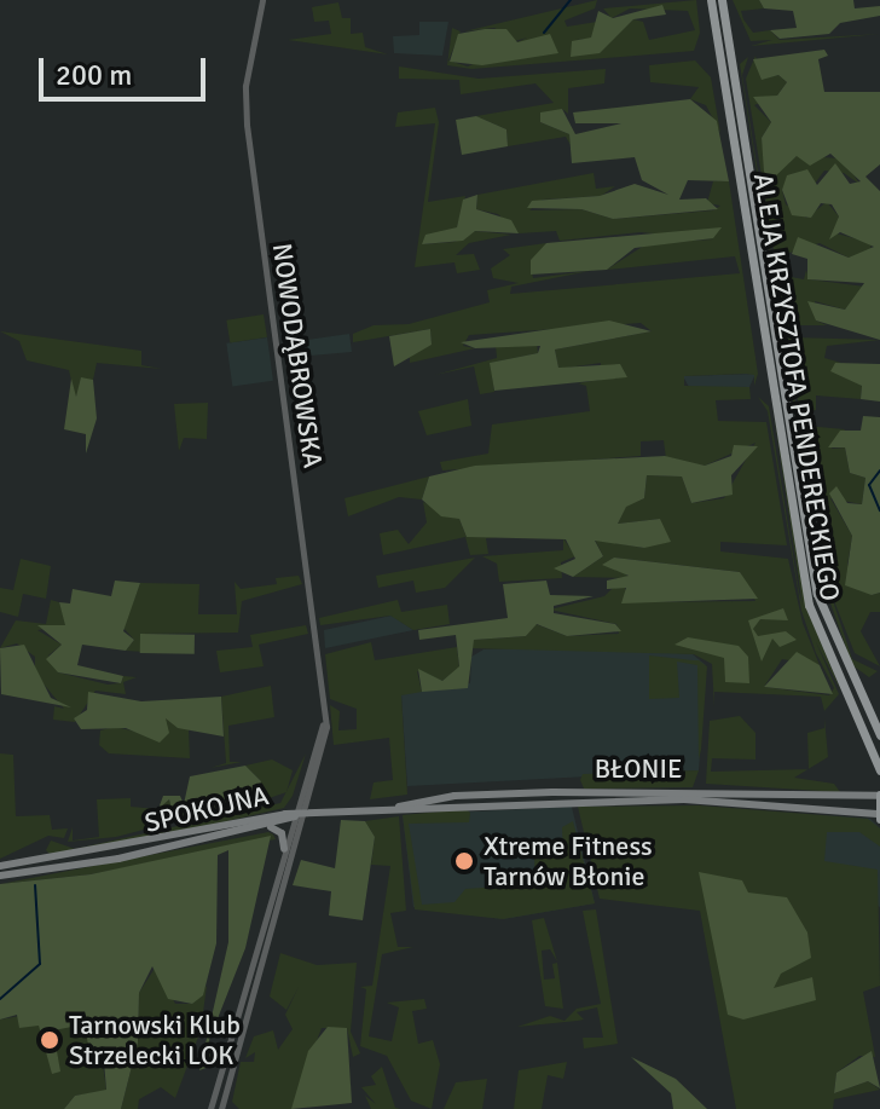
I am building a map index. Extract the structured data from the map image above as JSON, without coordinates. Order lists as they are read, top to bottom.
{
  "streets": {
    "main road": ["ALEJA KRZYSZTOFA PENDERECKIEGO", "BŁONIE", "SPOKOJNA"],
    "street": ["NOWODĄBROWSKA"]
  },
  "crossings": [
    ["NOWODĄBROWSKA", "BŁONIE"],
    ["NOWODĄBROWSKA", "SPOKOJNA"],
    ["BŁONIE", "SPOKOJNA"]
  ],
  "places": ["Xtreme Fitness Tarnów Błonie", "Tarnowski Klub Strzelecki LOK"],
  "scale_bar": "200 m"
}
